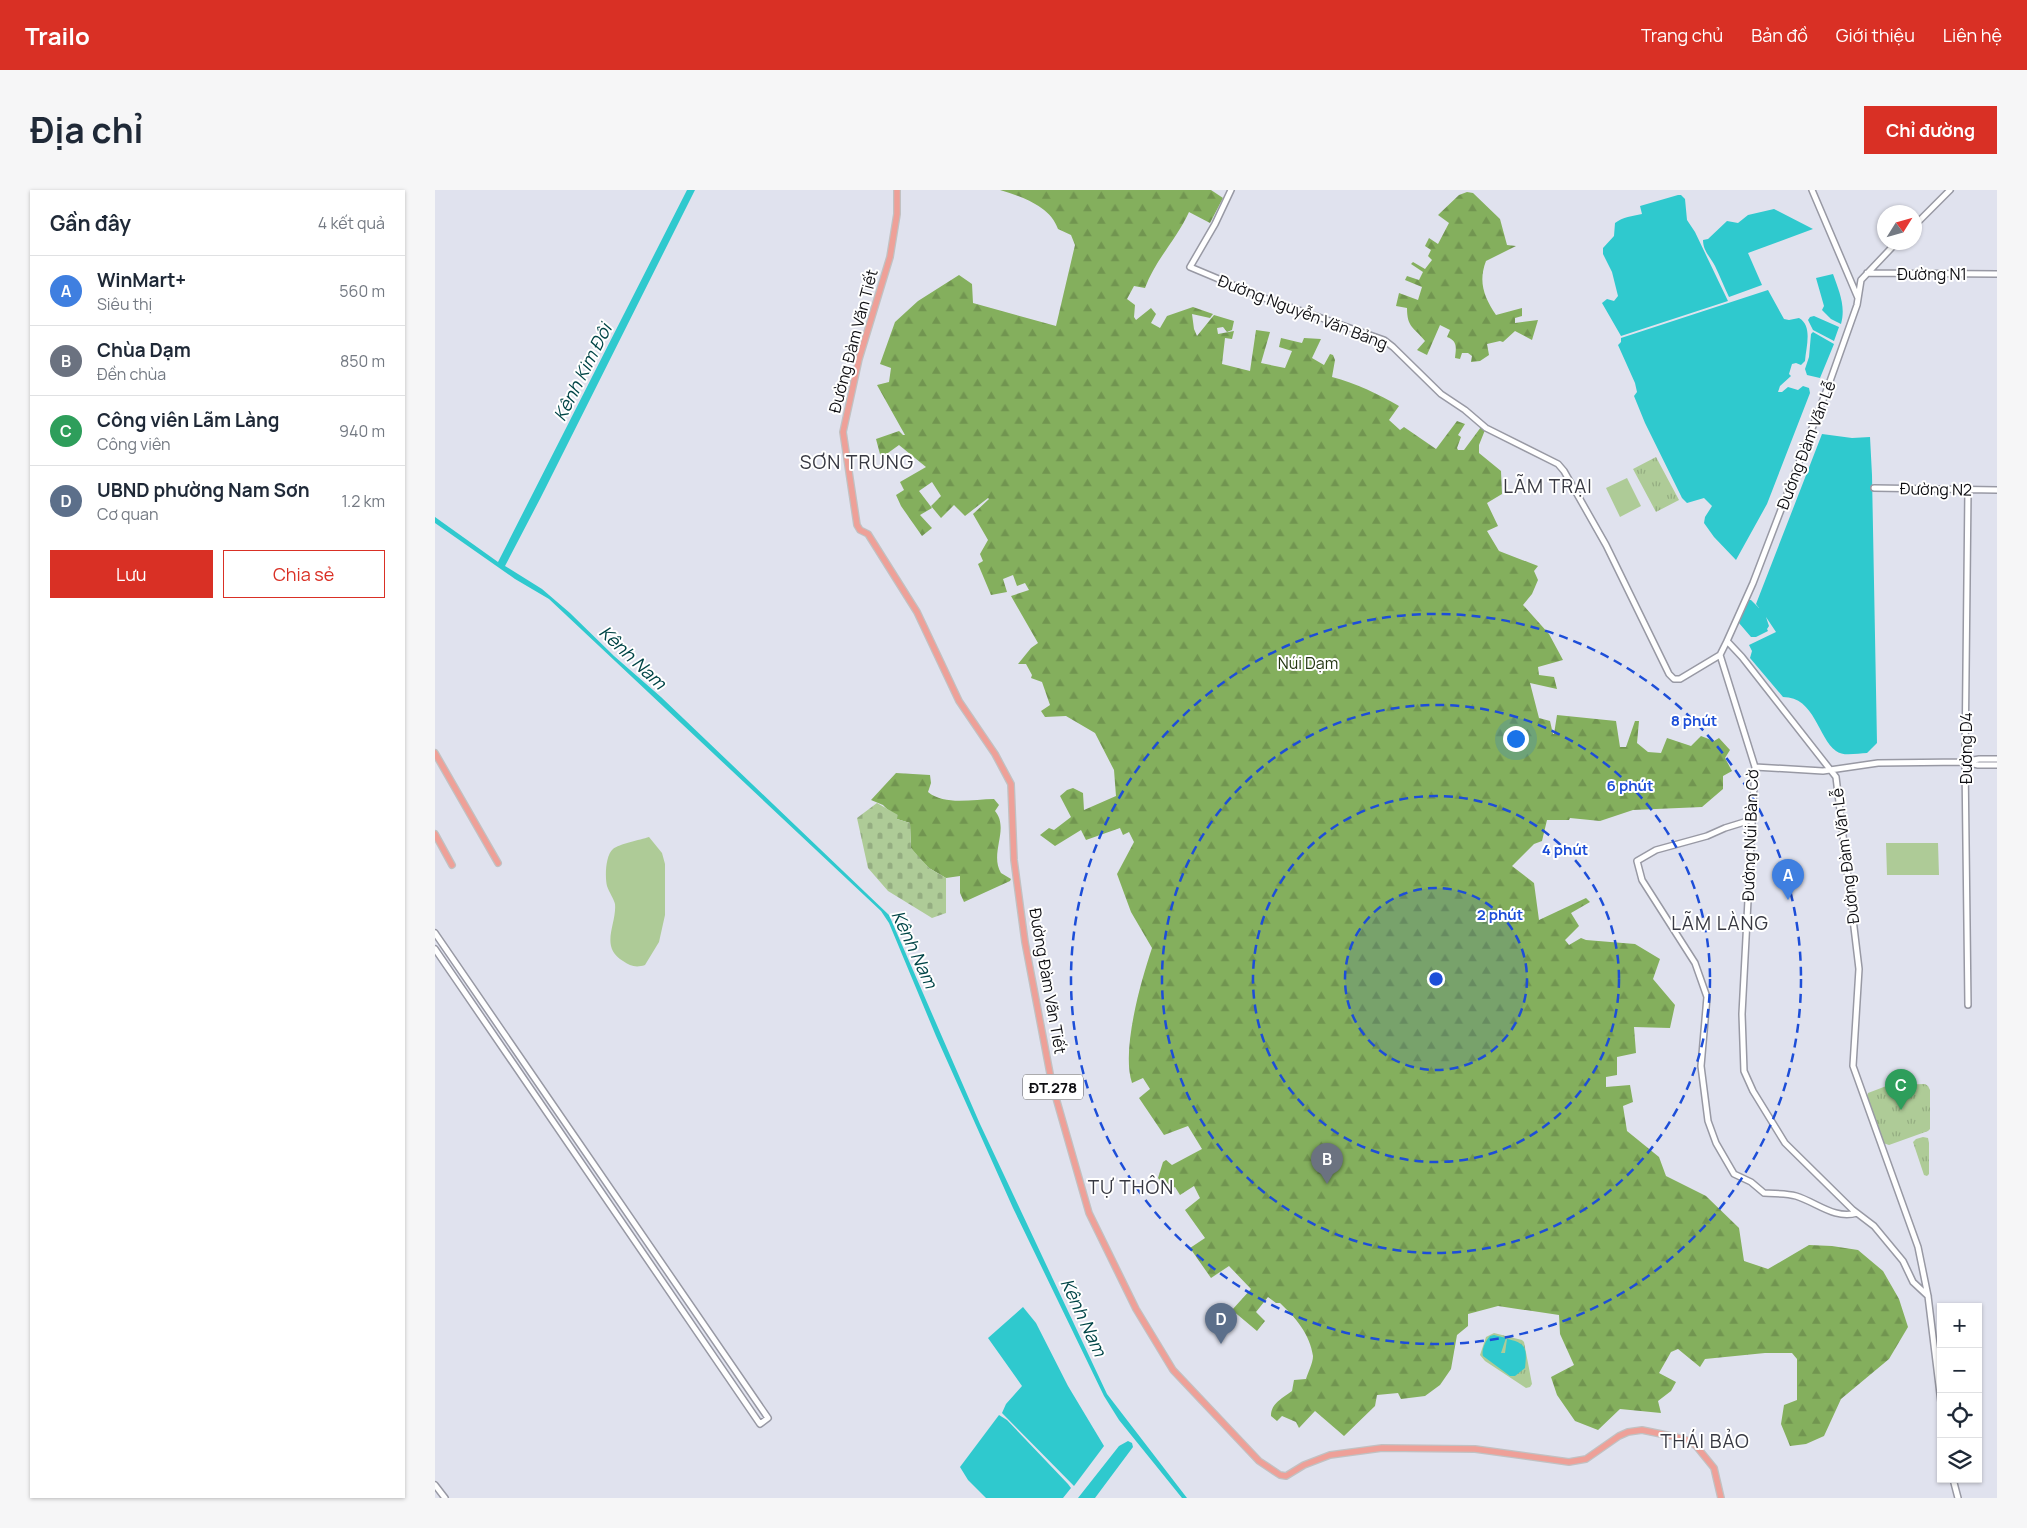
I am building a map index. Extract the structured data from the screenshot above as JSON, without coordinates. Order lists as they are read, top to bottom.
{
  "streets": {
    "main road": ["Đường Đàm Văn Tiết", "ĐT.278"],
    "street": [
      "Đường N1",
      "Đường Nguyễn Văn Bảng",
      "Đường Đàm Văn Lễ",
      "Đường N2",
      "Đường D4",
      "Đường Núi Bàn Cờ"
    ]
  },
  "crossings": [
    ["Đường N1", "Đường Đàm Văn Lễ"],
    ["Đường Nguyễn Văn Bảng", "Đường Núi Bàn Cờ"],
    ["Đường Đàm Văn Lễ", "Đường Núi Bàn Cờ"],
    ["Đường N2", "Đường D4"]
  ],
  "districts": [
    "SƠN TRUNG",
    "LÃM TRẠI",
    "LÃM LÀNG",
    "TỰ THÔN",
    "THÁI BẢO"
  ],
  "water": ["Kênh Kim Đôi", "Kênh Nam"],
  "parks": ["Núi Dạm"],
  "north": "top right",
  "page": {
    "header": "Trailo",
    "nav": [
      "Trang chủ",
      "Bản đồ",
      "Giới thiệu",
      "Liên hệ"
    ],
    "title": "Địa chỉ",
    "buttons": [
      "Chỉ đường",
      ["Lưu", "Chia sẻ"]
    ],
    "heading": ["Gần đây", "4 kết quả"],
    "list": [
      {
        "mark": "A",
        "name": "WinMart+",
        "note": "Siêu thị",
        "value": "560 m"
      },
      {
        "mark": "B",
        "name": "Chùa Dạm",
        "note": "Đền chùa",
        "value": "850 m"
      },
      {
        "mark": "C",
        "name": "Công viên Lãm Làng",
        "note": "Công viên",
        "value": "940 m"
      },
      {
        "mark": "D",
        "name": "UBND phường Nam Sơn",
        "note": "Cơ quan",
        "value": "1.2 km"
      }
    ],
    "pins": [
      "A",
      "C",
      "B",
      "D"
    ],
    "map_buttons": ["+", "−"]
  },
  "rings": [
    "8 phút",
    "6 phút",
    "4 phút",
    "2 phút"
  ]
}
